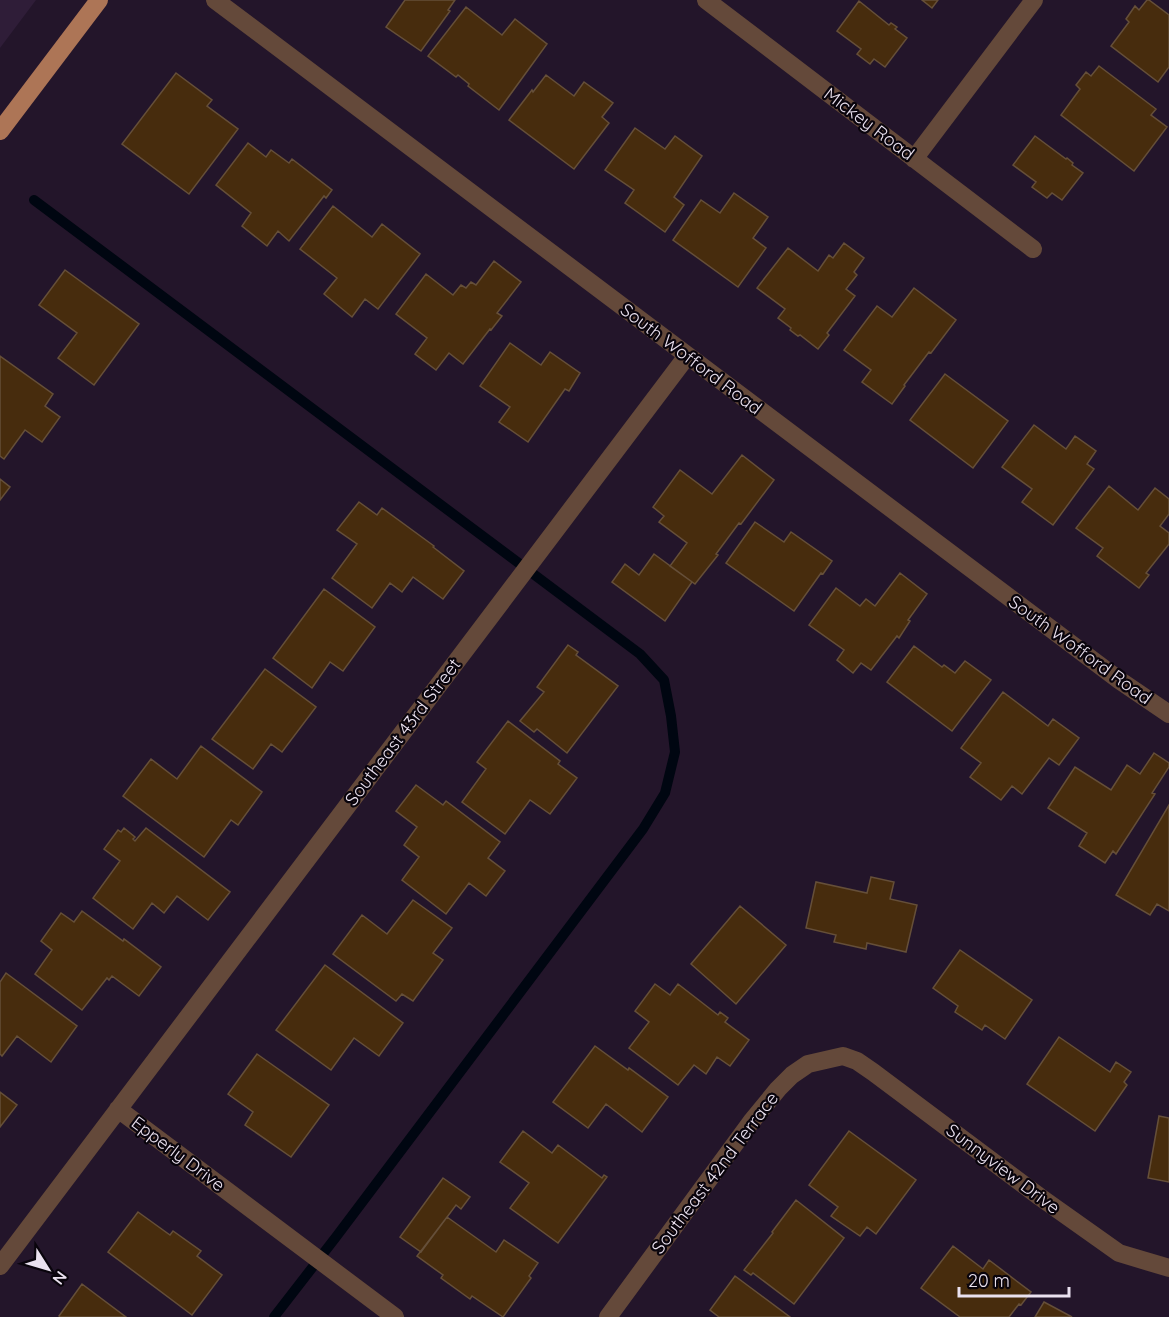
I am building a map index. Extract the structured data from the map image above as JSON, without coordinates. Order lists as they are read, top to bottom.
{
  "streets": {
    "street": [
      "Mickey Road",
      "South Wofford Road",
      "Southeast 43rd Street",
      "Epperly Drive",
      "Sunnyview Drive",
      "Southeast 42nd Terrace"
    ]
  },
  "crossings": [
    ["South Wofford Road", "Southeast 43rd Street"],
    ["Southeast 43rd Street", "Epperly Drive"],
    ["Sunnyview Drive", "Southeast 42nd Terrace"]
  ],
  "scale_bar": "20 m",
  "north": "bottom right"
}
